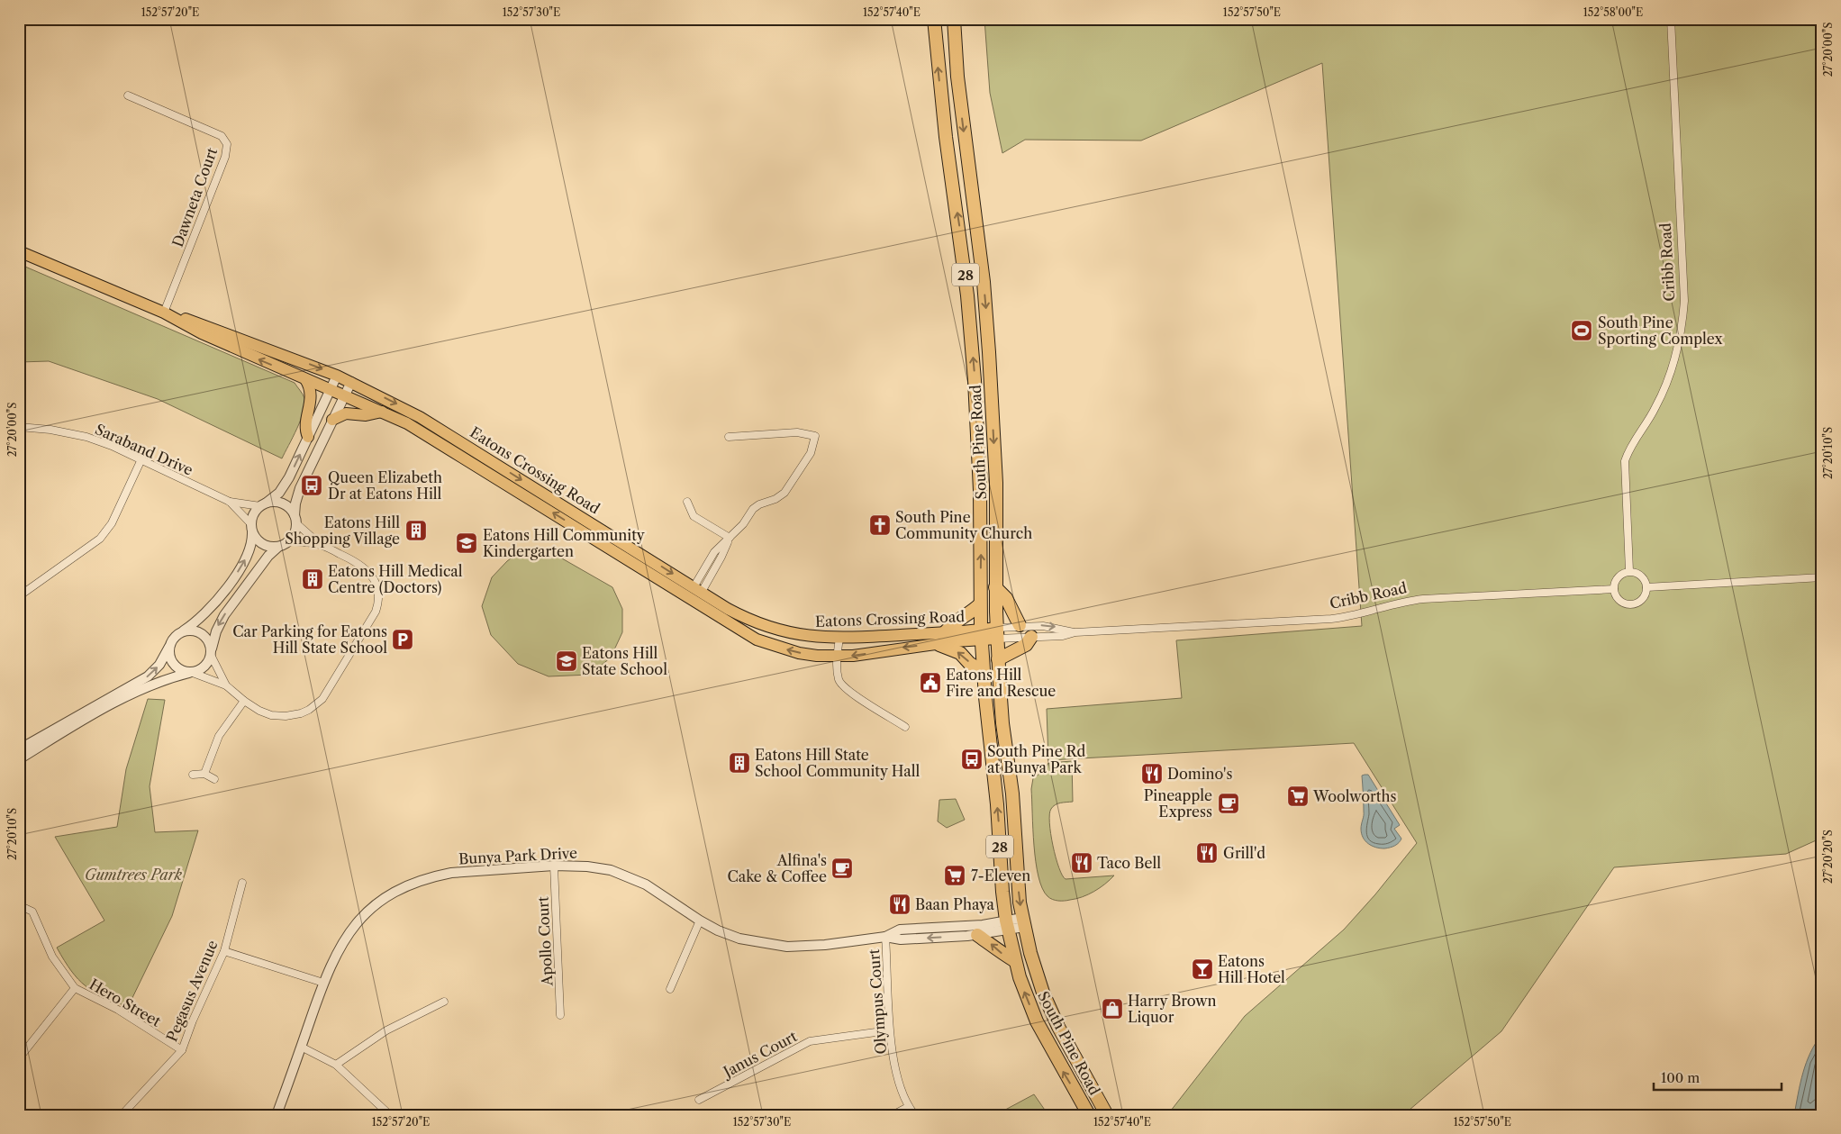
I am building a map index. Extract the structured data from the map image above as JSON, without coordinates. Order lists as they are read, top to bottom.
{
  "streets": {
    "highway": ["28", "South Pine Road"],
    "main road": ["Cribb Road", "Eatons Crossing Road"],
    "street": [
      "Dawneta Court",
      "Saraband Drive",
      "Bunya Park Drive",
      "Apollo Court",
      "Pegasus Avenue",
      "Olympus Court",
      "Hero Street",
      "Janus Court"
    ]
  },
  "crossings": [
    ["Dawneta Court", "Eatons Crossing Road"],
    ["Cribb Road", "South Pine Road"],
    ["Cribb Road", "Eatons Crossing Road"],
    ["South Pine Road", "Eatons Crossing Road"],
    ["South Pine Road", "Bunya Park Drive"],
    ["Bunya Park Drive", "Apollo Court"],
    ["Bunya Park Drive", "Olympus Court"],
    ["Pegasus Avenue", "Hero Street"],
    ["Olympus Court", "Janus Court"]
  ],
  "parks": ["Gumtrees Park"],
  "places": {
    "sports": ["South Pine Sporting Complex"],
    "bus stop": ["Queen Elizabeth Dr at Eatons Hill", "South Pine Rd at Bunya Park"],
    "church": ["South Pine Community Church"],
    "building": ["Eatons Hill Shopping Village", "Eatons Hill Medical Centre (Doctors)", "Eatons Hill State School Community Hall"],
    "school or university": ["Eatons Hill Community Kindergarten", "Eatons Hill State School"],
    "parking": ["Car Parking for Eatons Hill State School"],
    "public building": ["Eatons Hill Fire and Rescue"],
    "restaurant": [
      "Domino's",
      "Grill'd",
      "Taco Bell",
      "Baan Phaya"
    ],
    "supermarket": ["Woolworths", "7-Eleven"],
    "cafe": ["Pineapple Express", "Alfina's Cake & Coffee"],
    "bar": ["Eatons Hill Hotel"],
    "shop": ["Harry Brown Liquor"]
  },
  "scale_bar": "100 m",
  "coordinates": [
    "152°57'20\"E",
    "152°57'30\"E",
    "152°57'40\"E",
    "152°57'50\"E",
    "152°58'00\"E",
    "27°20'00\"S",
    "27°20'10\"S",
    "27°20'20\"S"
  ]
}
